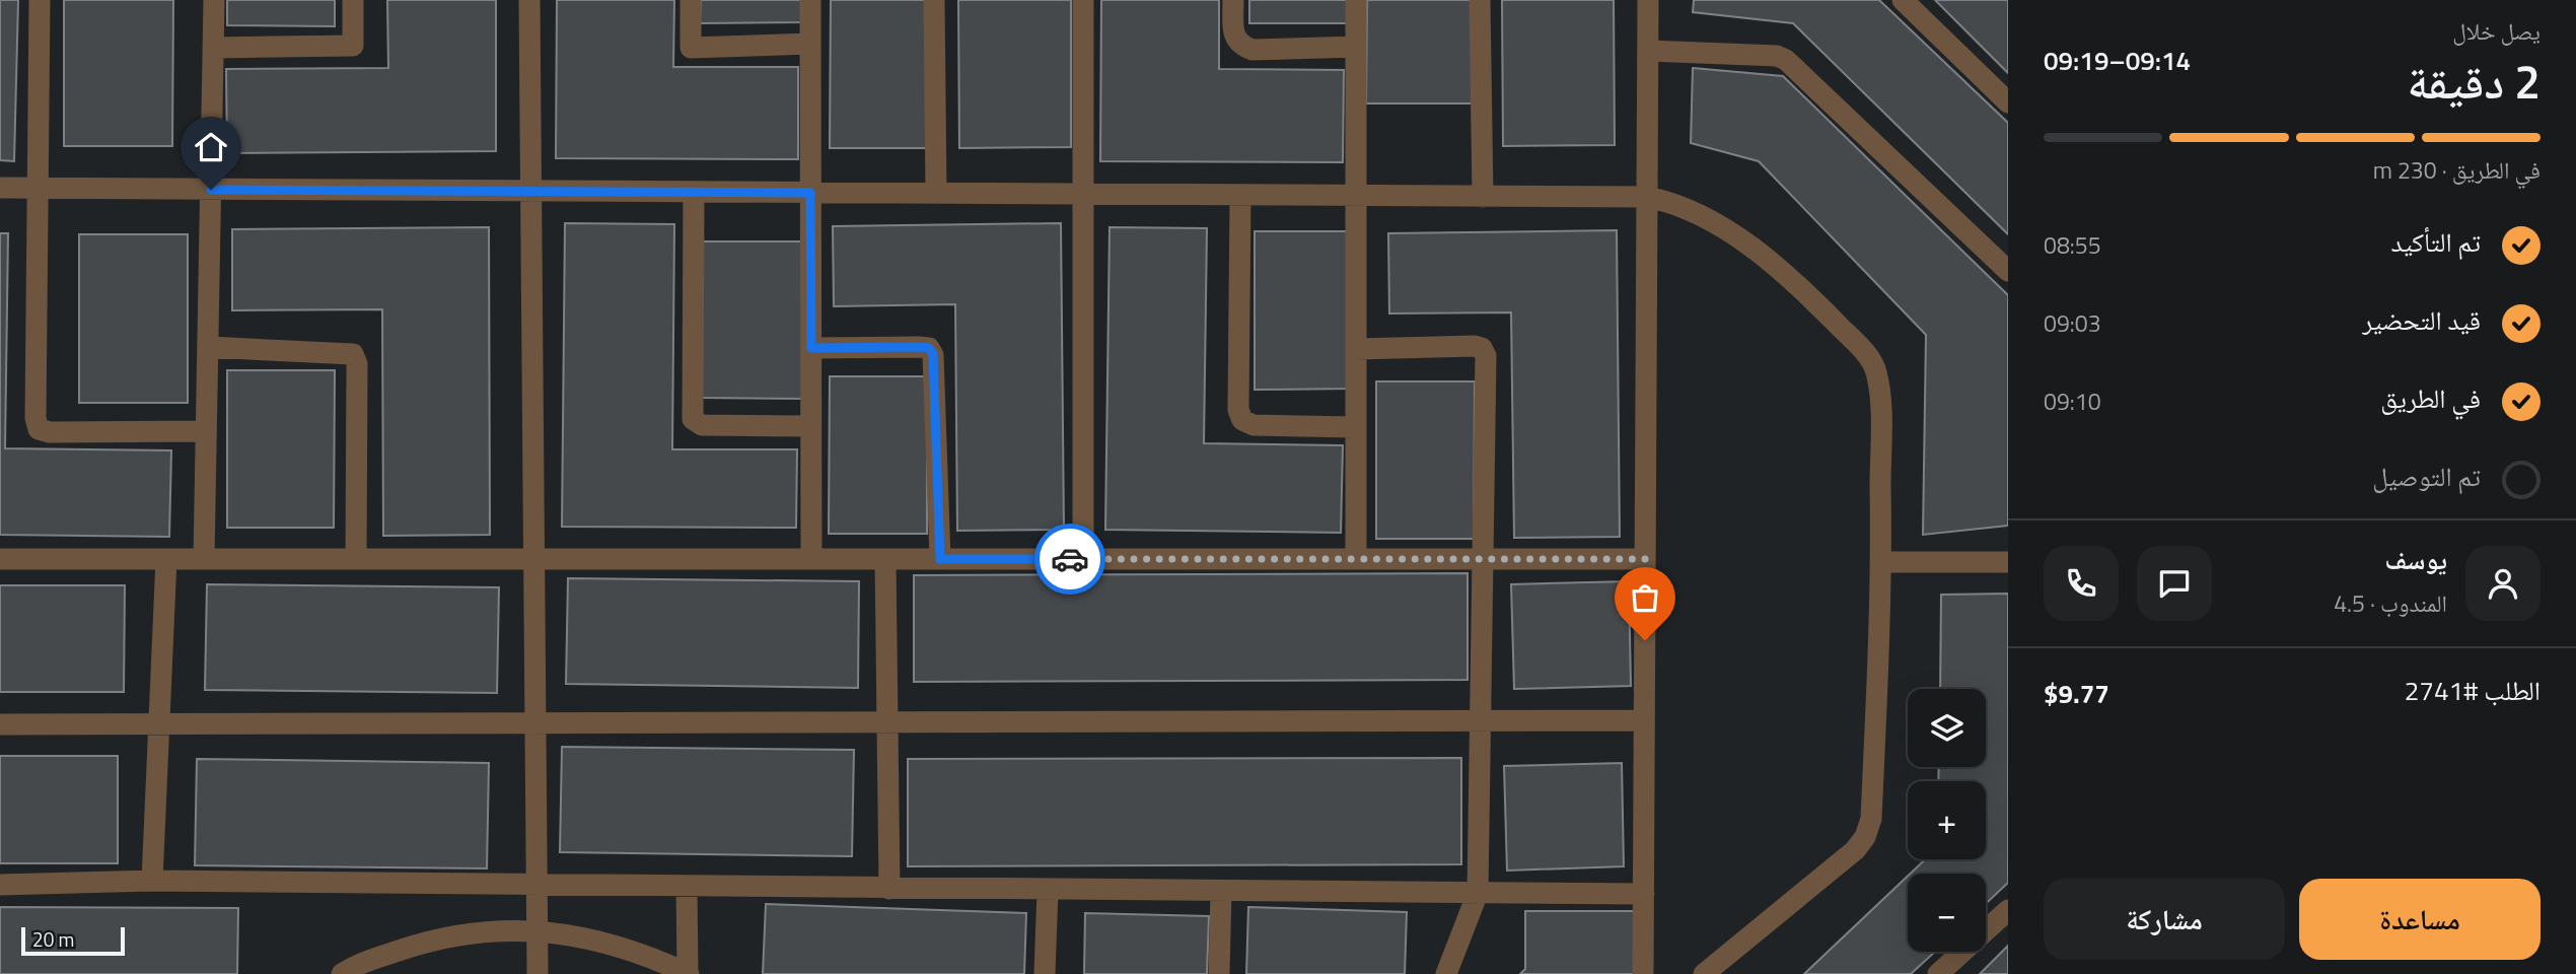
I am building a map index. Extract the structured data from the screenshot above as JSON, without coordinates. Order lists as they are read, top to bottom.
{
  "scale_bar": "20 m",
  "page": {
    "heading": ["2 دقيقة", "يصل خلال", "09:14–09:19"],
    "panel": [
      "يوسف",
      "المندوب · 4.5",
      "الطلب #2741",
      "$9.77"
    ],
    "bar": "في الطريق · 230 m",
    "list": [
      ["تم التأكيد", "08:55"],
      ["قيد التحضير", "09:03"],
      ["في الطريق", "09:10"],
      "تم التوصيل"
    ],
    "map_buttons": ["+", "−"],
    "buttons": ["مساعدة", "مشاركة"],
    "scale": "20 m"
  }
}
